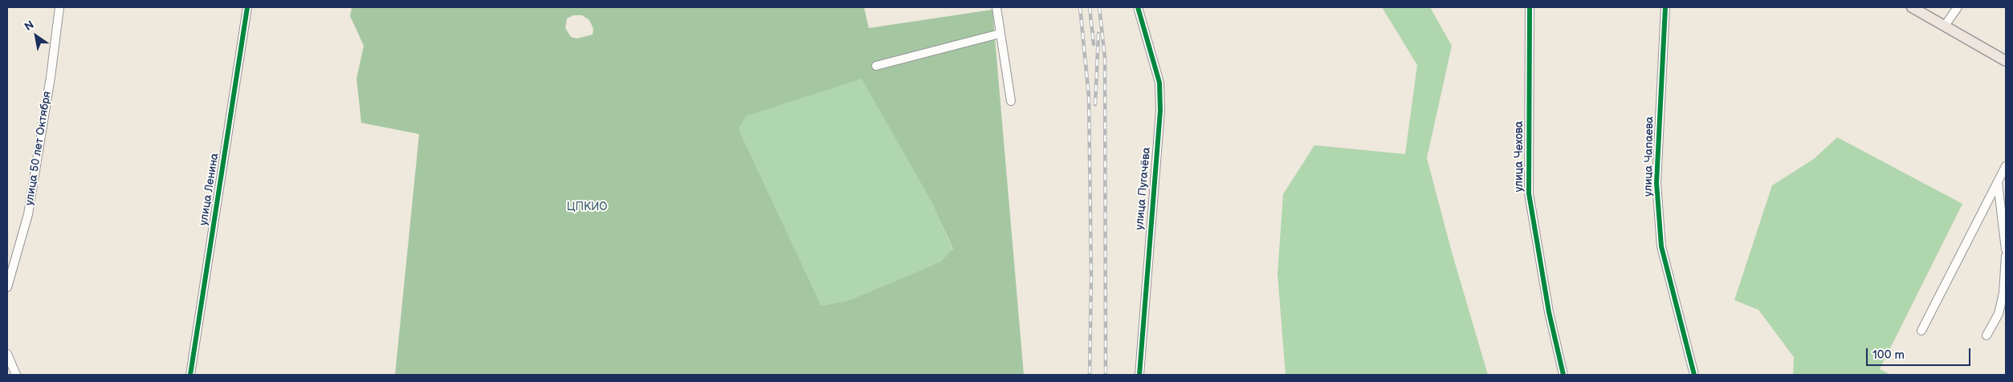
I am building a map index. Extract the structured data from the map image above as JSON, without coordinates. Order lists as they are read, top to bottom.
{
  "streets": {
    "street": [
      "улица 50 лет Октября",
      "улица Чехова",
      "улица Чапаева",
      "улица Пугачёва",
      "улица Ленина"
    ]
  },
  "parks": ["ЦПКИО"],
  "scale_bar": "100 m",
  "north": "top left"
}
